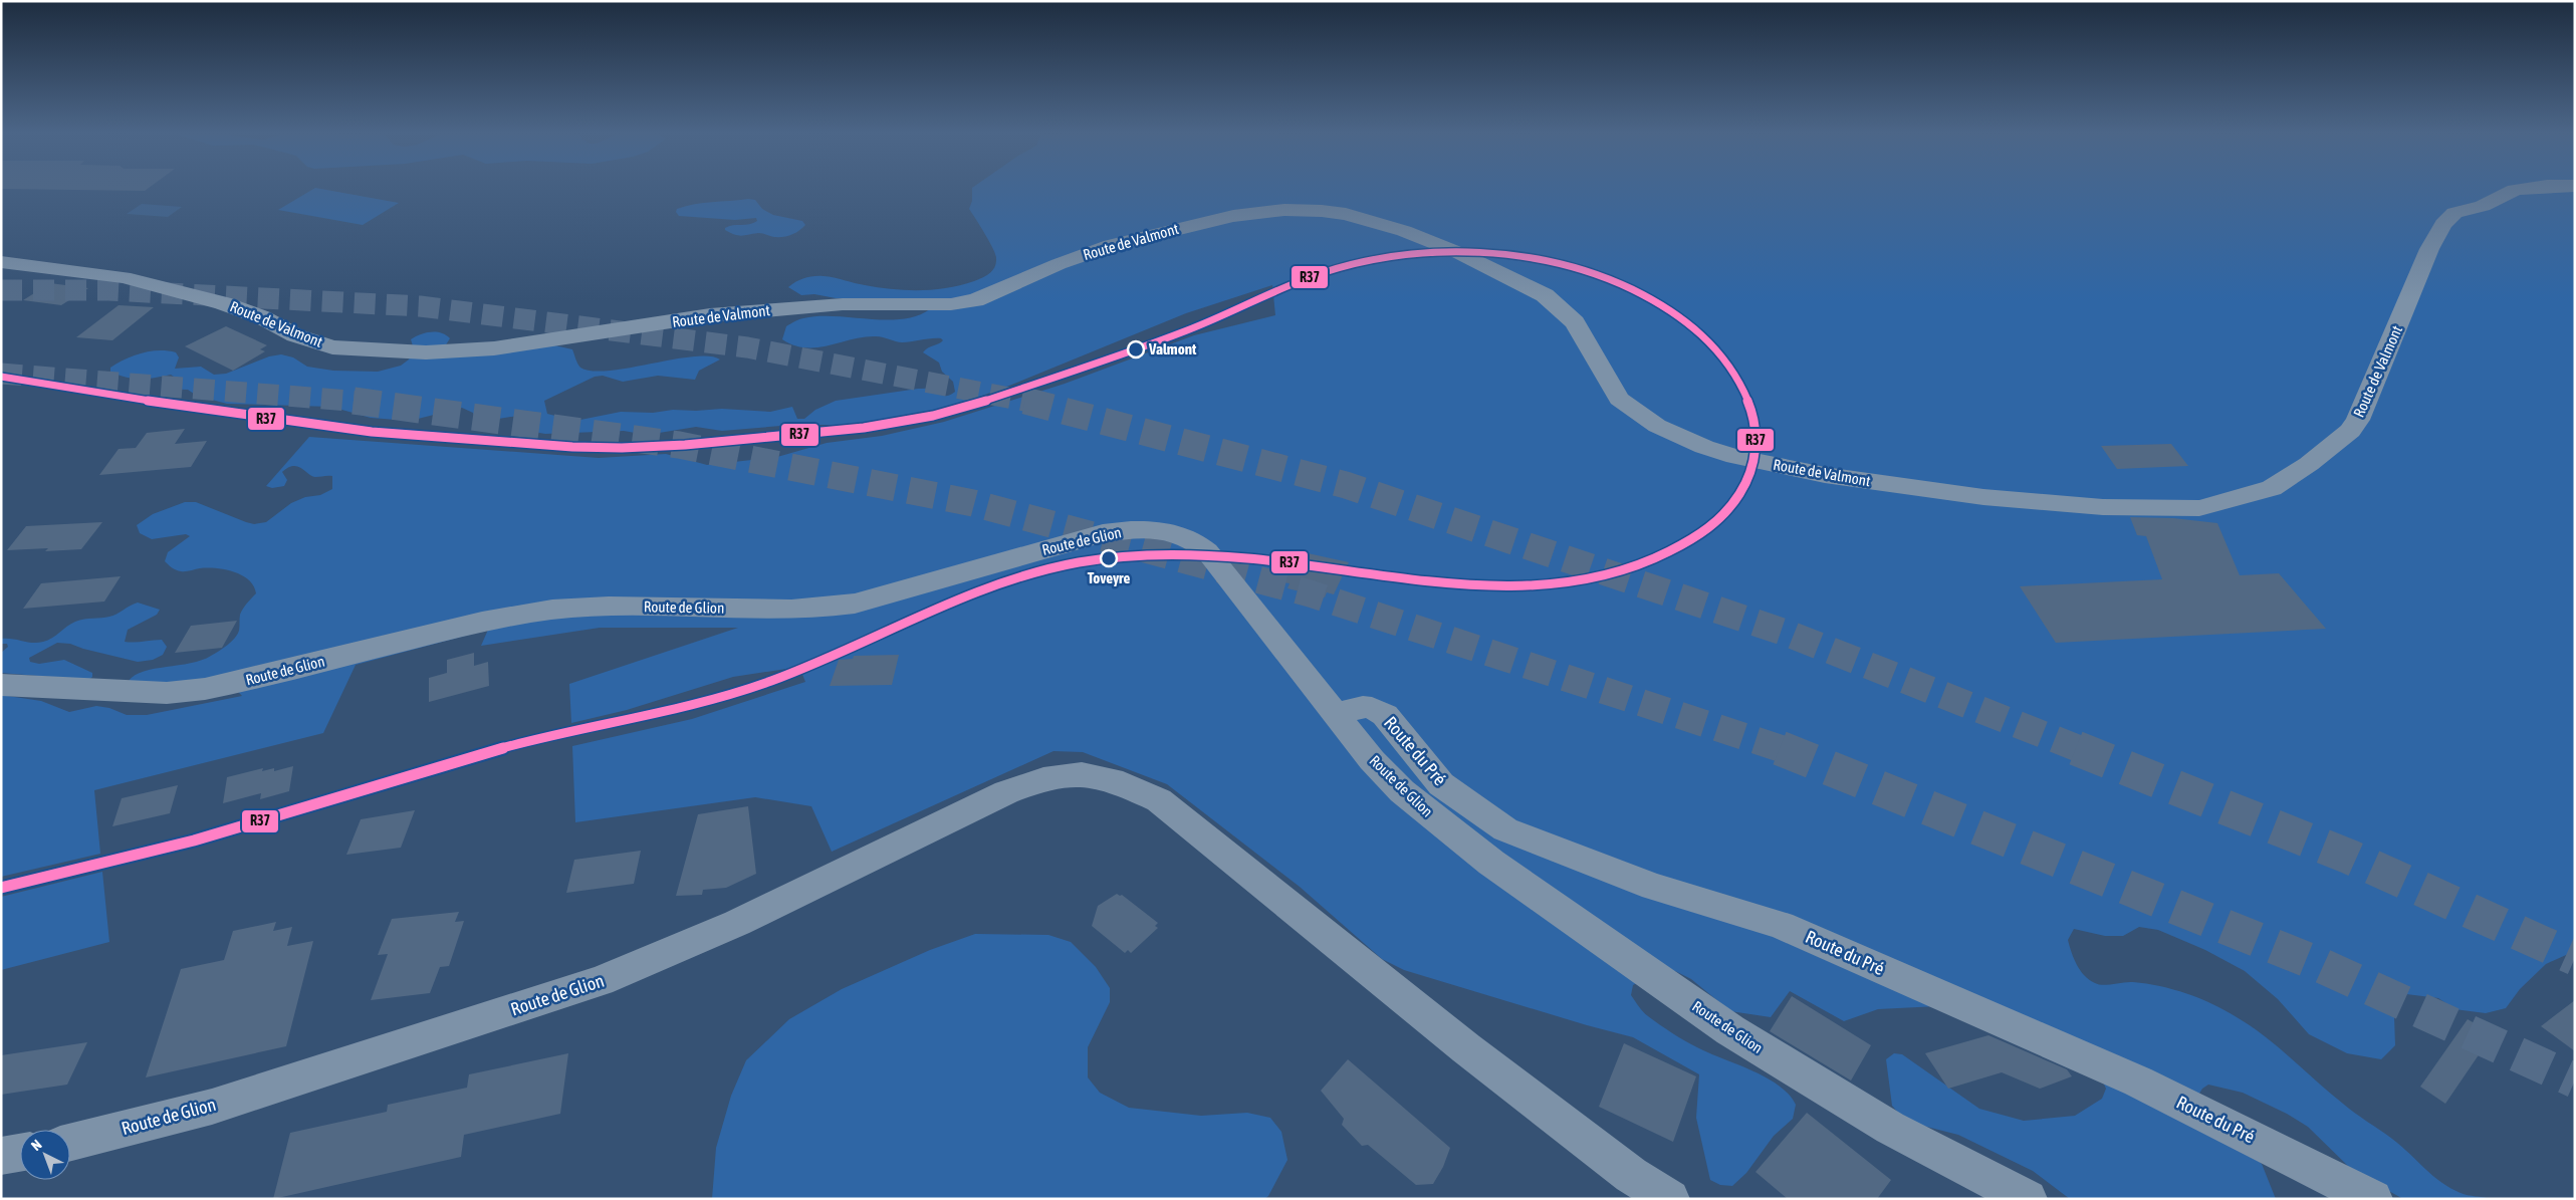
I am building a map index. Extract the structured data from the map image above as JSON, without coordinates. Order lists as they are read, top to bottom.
{
  "streets": {
    "street": ["Route de Valmont", "Route de Glion", "Route du Pré"]
  },
  "crossings": [
    ["Route de Glion", "Route du Pré"]
  ],
  "places": ["Valmont", "Toveyre"],
  "lines": ["transit line R37"],
  "north": "top left"
}
